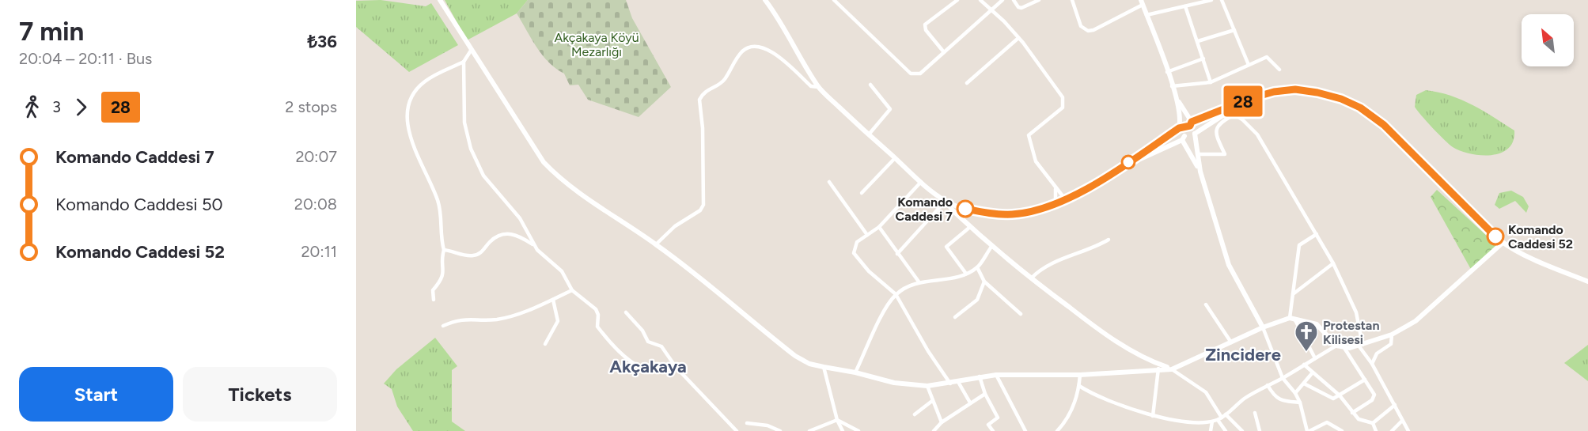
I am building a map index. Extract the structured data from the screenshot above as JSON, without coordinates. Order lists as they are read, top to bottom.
{
  "districts": ["Zincidere", "Akçakaya"],
  "parks": ["Akçakaya Köyü Mezarlığı"],
  "places": {
    "other": ["Komando Caddesi 7", "Komando Caddesi 52"],
    "church": ["Protestan Kilisesi"]
  },
  "lines": ["bus line 28"],
  "north": "top left",
  "page": {
    "heading": ["7 min", "20:04 – 20:11 · Bus", "₺36"],
    "on_map": "28",
    "legs": ["3", "28", "2 stops"],
    "list": [
      {
        "name": "Komando Caddesi 7",
        "value": "20:07"
      },
      {
        "name": "Komando Caddesi 50",
        "value": "20:08"
      },
      {
        "name": "Komando Caddesi 52",
        "value": "20:11"
      }
    ],
    "buttons": ["Start", "Tickets"]
  }
}
